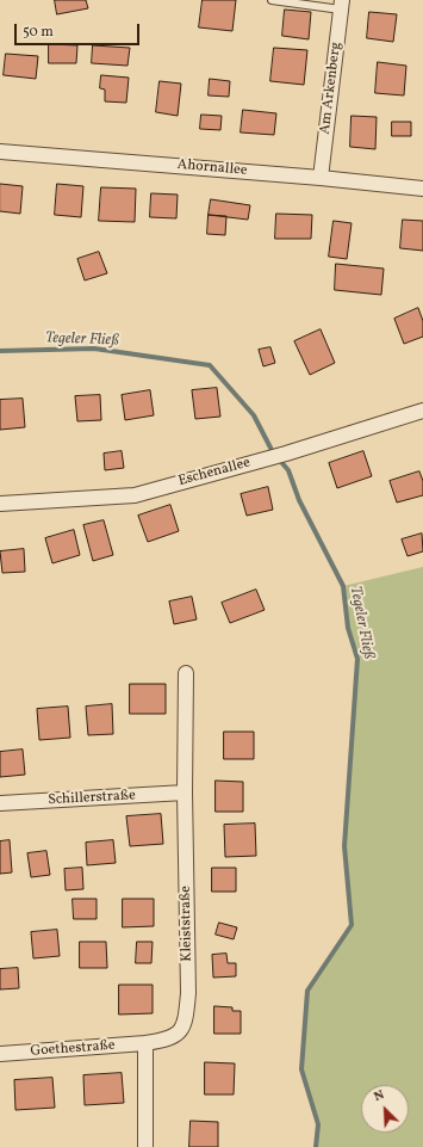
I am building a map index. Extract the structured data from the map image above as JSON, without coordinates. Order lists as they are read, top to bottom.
{
  "streets": {
    "street": [
      "Am Arkenberg",
      "Ahornallee",
      "Eschenallee",
      "Schillerstraße",
      "Kleiststraße",
      "Goethestraße"
    ]
  },
  "crossings": [
    ["Am Arkenberg", "Ahornallee"],
    ["Schillerstraße", "Kleiststraße"],
    ["Kleiststraße", "Goethestraße"]
  ],
  "water": ["Tegeler Fließ"],
  "scale_bar": "50 m",
  "north": "top left"
}
